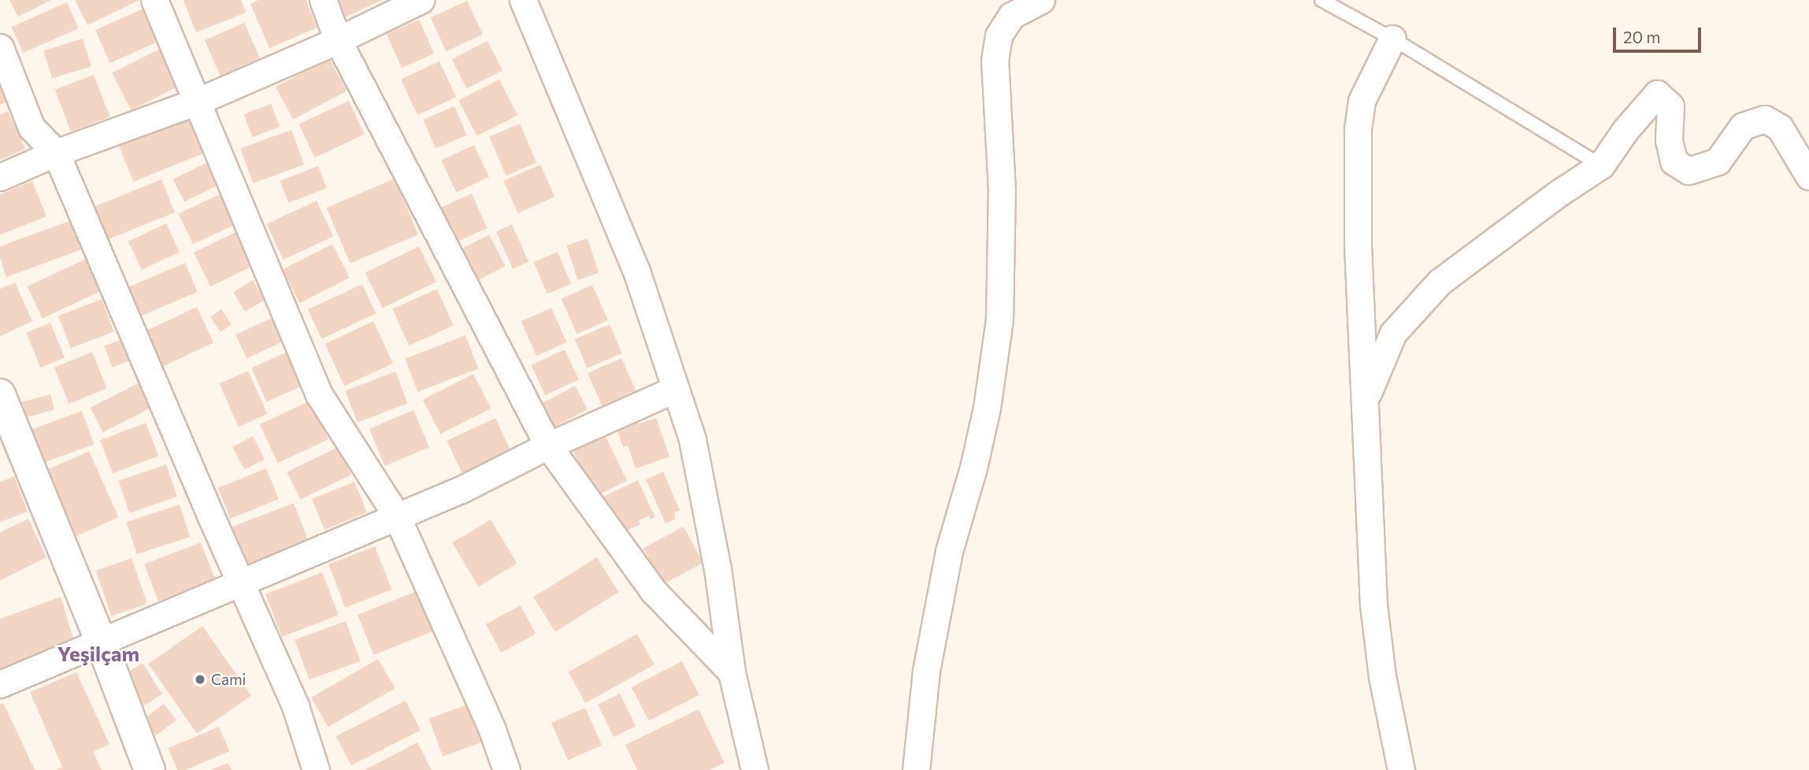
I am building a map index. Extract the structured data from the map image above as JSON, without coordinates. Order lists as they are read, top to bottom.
{
  "districts": ["Yeşilçam"],
  "places": ["Cami"],
  "scale_bar": "20 m"
}
